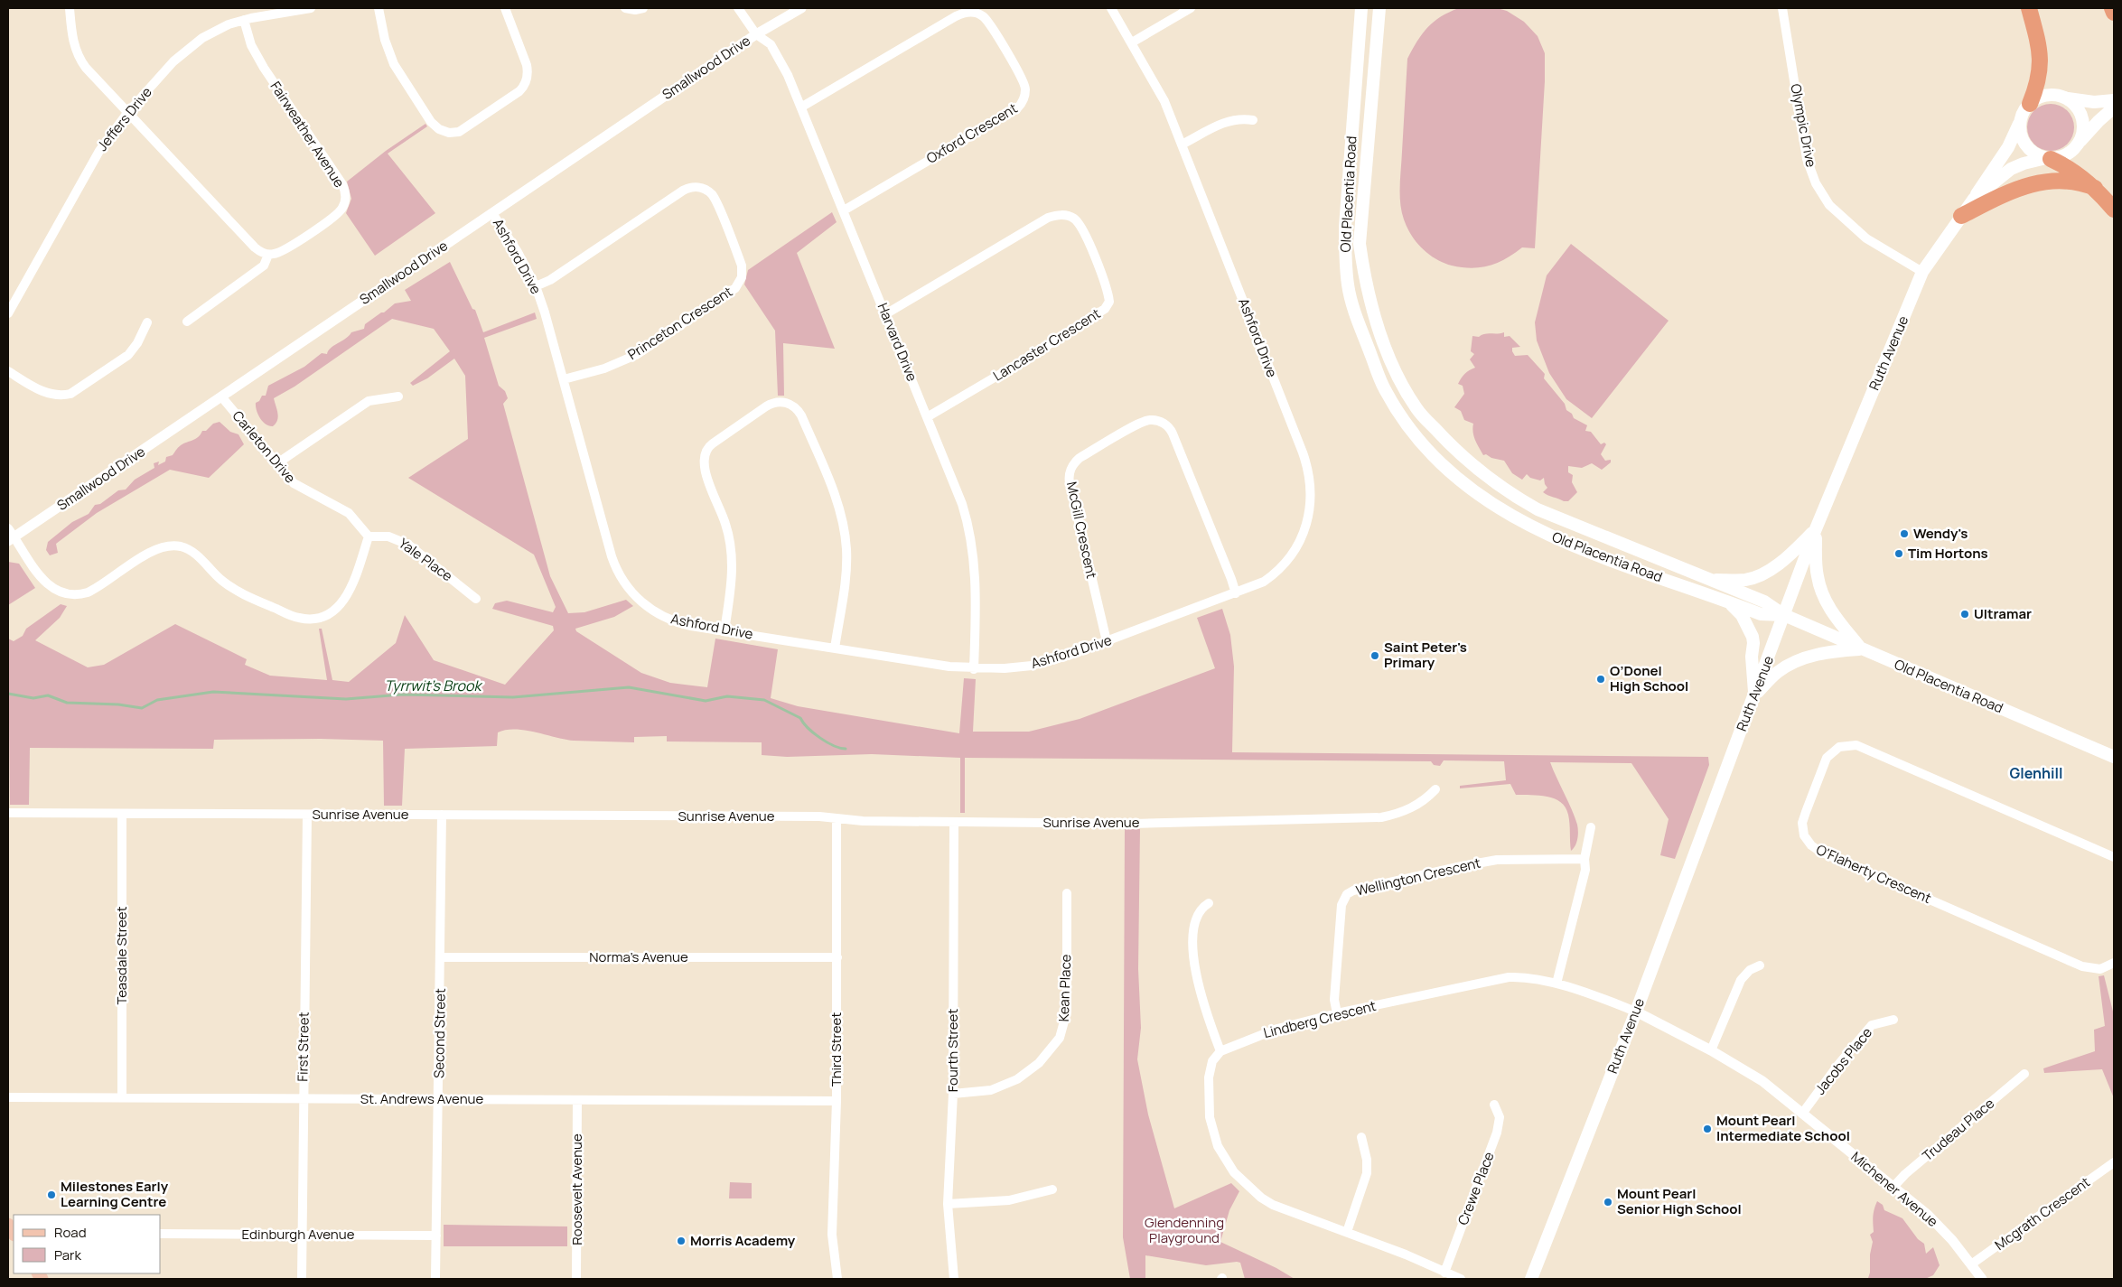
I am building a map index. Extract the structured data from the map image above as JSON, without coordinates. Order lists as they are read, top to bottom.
{
  "streets": {
    "main road": ["Old Placentia Road", "Ruth Avenue"],
    "street": [
      "Smallwood Drive",
      "Jeffers Drive",
      "Olympic Drive",
      "Oxford Crescent",
      "Fairweather Avenue",
      "Ashford Drive",
      "Princeton Crescent",
      "Harvard Drive",
      "Lancaster Crescent",
      "Carleton Drive",
      "McGill Crescent",
      "Yale Place",
      "Sunrise Avenue",
      "O'Flaherty Crescent",
      "Wellington Crescent",
      "Teasdale Street",
      "Norma's Avenue",
      "Kean Place",
      "Lindberg Crescent",
      "Second Street",
      "First Street",
      "Third Street",
      "Fourth Street",
      "Jacobs Place",
      "St. Andrews Avenue",
      "Trudeau Place",
      "Crewe Place",
      "Roosevelt Avenue",
      "Michener Avenue",
      "Mcgrath Crescent",
      "Edinburgh Avenue"
    ]
  },
  "crossings": [
    ["Smallwood Drive", "Ashford Drive"],
    ["Smallwood Drive", "Harvard Drive"],
    ["Smallwood Drive", "Carleton Drive"],
    ["Jeffers Drive", "Fairweather Avenue"],
    ["Olympic Drive", "Ruth Avenue"],
    ["Oxford Crescent", "Harvard Drive"],
    ["Old Placentia Road", "Ruth Avenue"],
    ["Ashford Drive", "Princeton Crescent"],
    ["Ashford Drive", "Harvard Drive"],
    ["Ashford Drive", "McGill Crescent"],
    ["Harvard Drive", "Lancaster Crescent"],
    ["Ruth Avenue", "Lindberg Crescent"],
    ["Ruth Avenue", "Michener Avenue"],
    ["Carleton Drive", "Yale Place"],
    ["Sunrise Avenue", "Teasdale Street"],
    ["Sunrise Avenue", "Second Street"],
    ["Sunrise Avenue", "First Street"],
    ["Sunrise Avenue", "Third Street"],
    ["Sunrise Avenue", "Fourth Street"],
    ["Wellington Crescent", "Lindberg Crescent"],
    ["Teasdale Street", "St. Andrews Avenue"],
    ["Norma's Avenue", "Second Street"],
    ["Norma's Avenue", "Third Street"],
    ["Kean Place", "Fourth Street"],
    ["Lindberg Crescent", "Michener Avenue"],
    ["Second Street", "St. Andrews Avenue"],
    ["Second Street", "Edinburgh Avenue"],
    ["First Street", "St. Andrews Avenue"],
    ["First Street", "Edinburgh Avenue"],
    ["Third Street", "St. Andrews Avenue"],
    ["Jacobs Place", "Michener Avenue"],
    ["St. Andrews Avenue", "Roosevelt Avenue"],
    ["Trudeau Place", "Michener Avenue"],
    ["Michener Avenue", "Mcgrath Crescent"]
  ],
  "districts": ["Glenhill"],
  "water": ["Tyrrwit's Brook"],
  "parks": ["Glendenning Playground"],
  "places": [
    "Wendy's",
    "Tim Hortons",
    "Ultramar",
    "Saint Peter's Primary",
    "O’Donel High School",
    "Mount Pearl Intermediate School",
    "Milestones Early Learning Centre",
    "Mount Pearl Senior High School",
    "Morris Academy"
  ],
  "legend": ["Road", "Park"]
}
